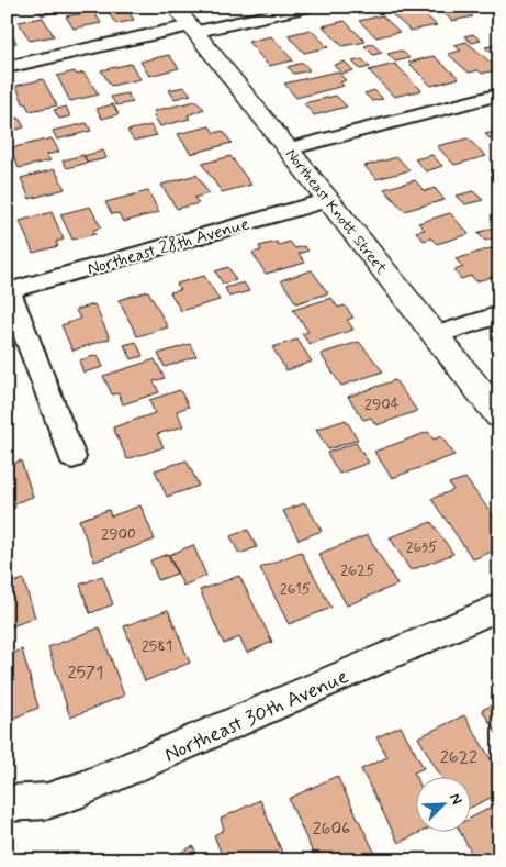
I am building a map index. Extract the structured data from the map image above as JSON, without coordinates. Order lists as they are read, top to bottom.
{
  "streets": {
    "street": ["Northeast Knott Street", "Northeast 28th Avenue", "Northeast 30th Avenue"]
  },
  "crossings": [
    ["Northeast Knott Street", "Northeast 28th Avenue"]
  ],
  "house_numbers": [
    "2904",
    "2900",
    "2635",
    "2625",
    "2615",
    "2581",
    "2571",
    "2622",
    "2606"
  ],
  "north": "top right"
}
